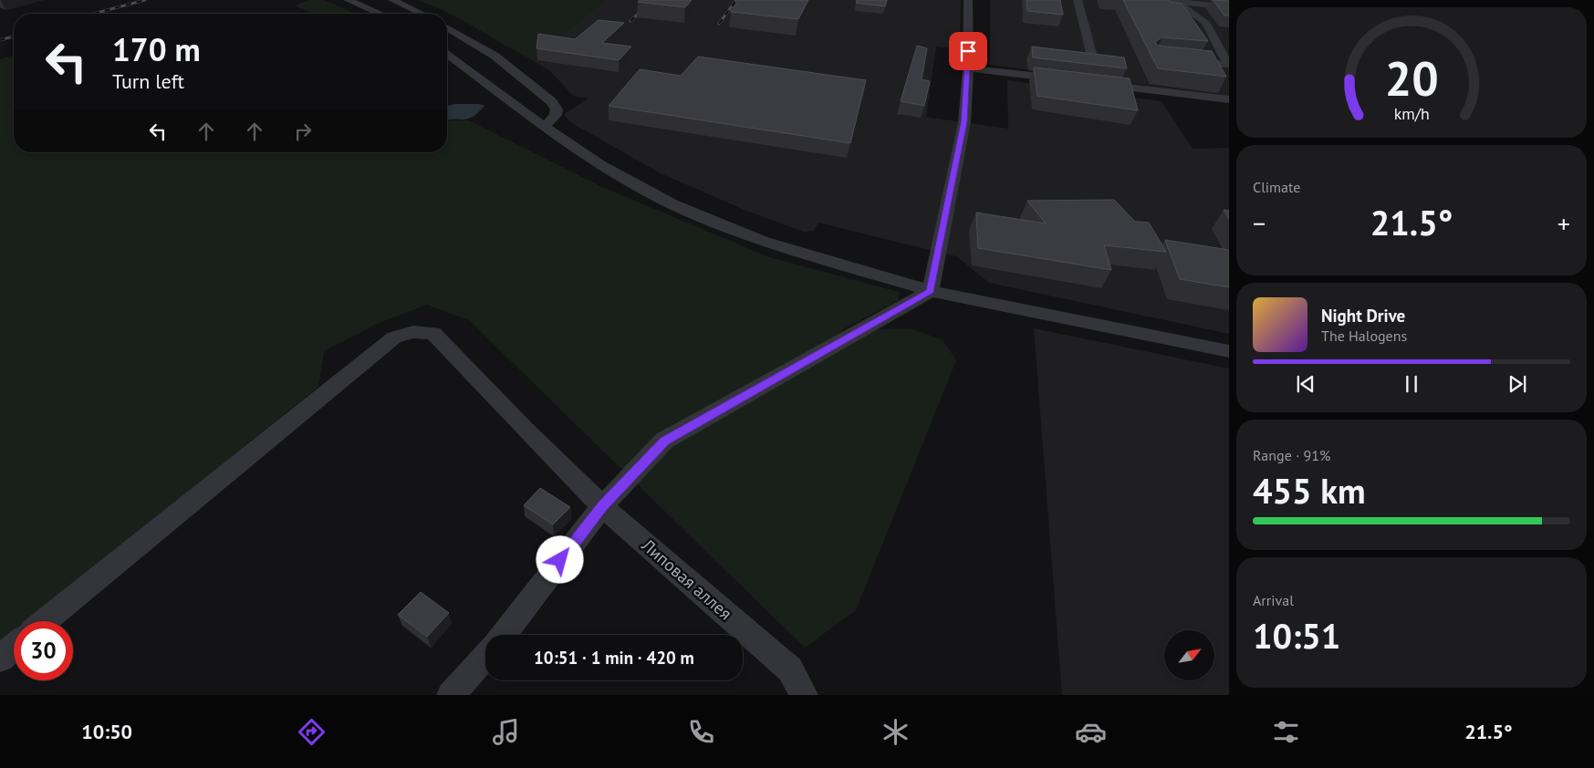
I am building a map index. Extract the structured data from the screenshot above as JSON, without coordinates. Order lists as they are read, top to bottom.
{
  "streets": {
    "street": ["Липовая аллея"]
  },
  "north": "top right",
  "page": {
    "turn": ["170 m", "Turn left"],
    "tile": [
      "Climate",
      ["Range · 91%", "455 km"],
      ["Arrival", "10:51"]
    ],
    "heat": ["−", "21.5°", "+"],
    "song": ["Night Drive", "The Halogens"],
    "limit": "30",
    "trip": "10:51 · 1 min · 420 m",
    "tabs": ["10:50", "21.5°"],
    "gauge": ["20", "km/h"]
  }
}
